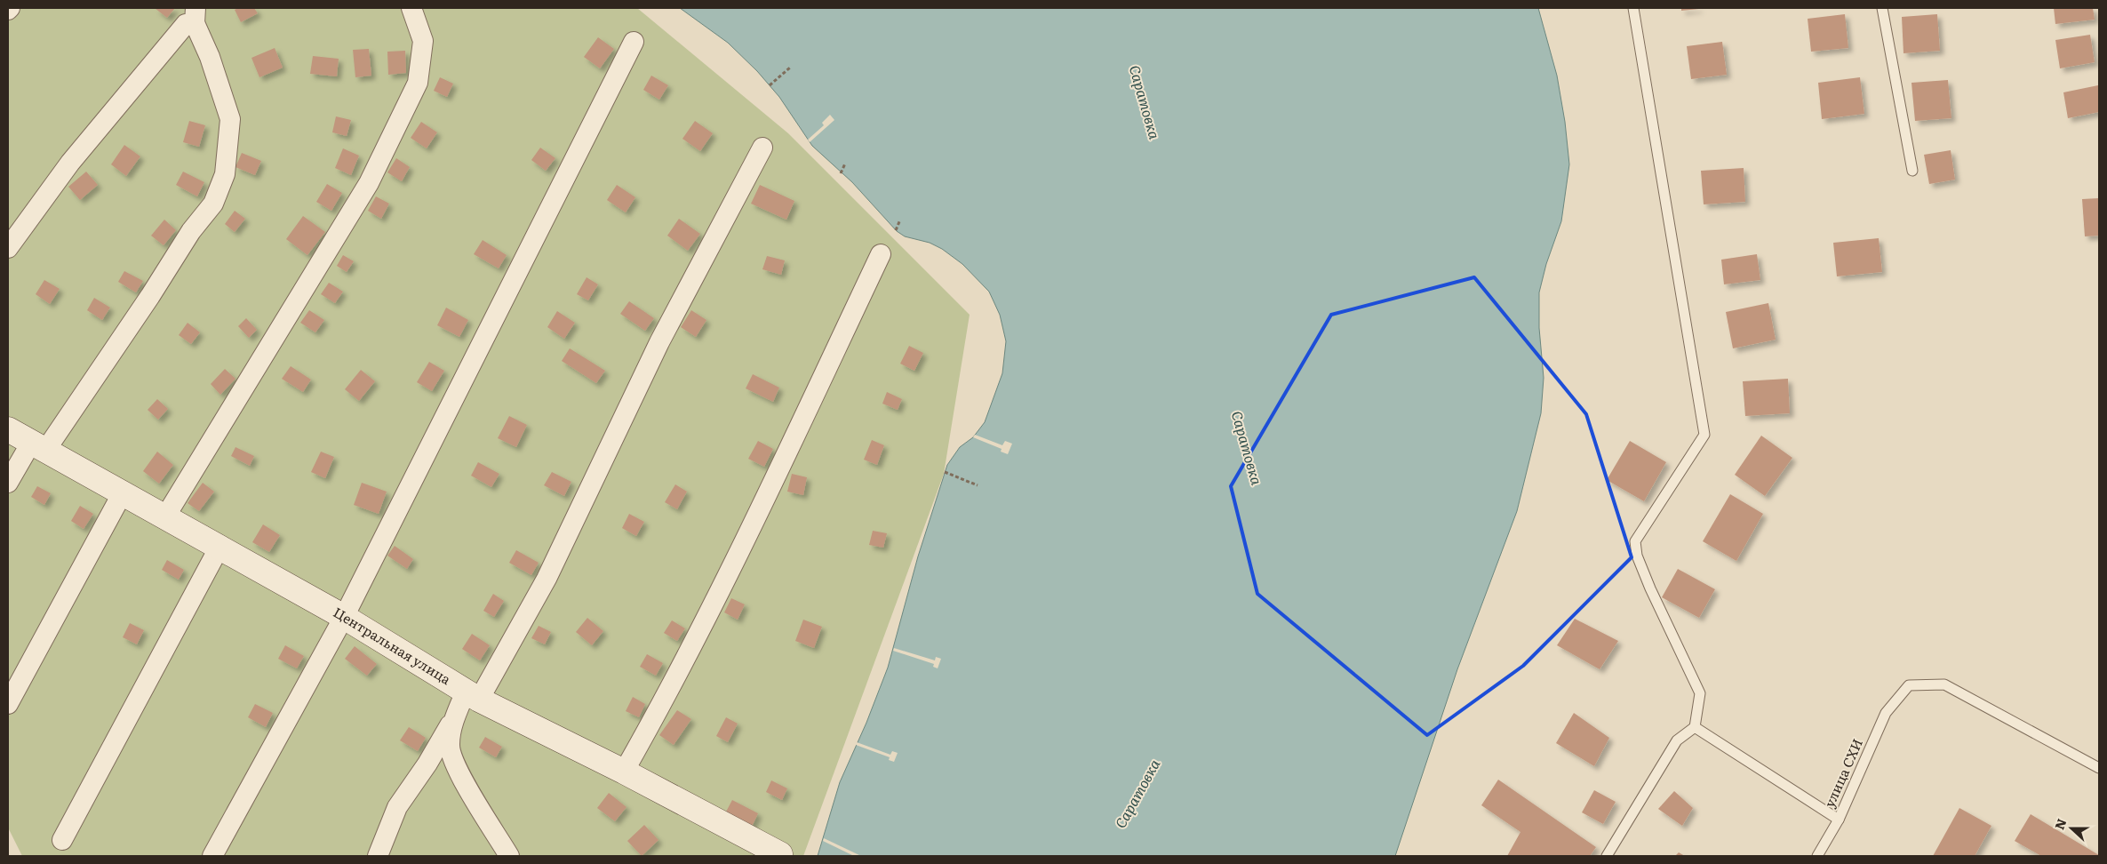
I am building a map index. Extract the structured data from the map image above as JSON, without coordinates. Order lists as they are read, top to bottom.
{
  "streets": {
    "street": ["Центральная улица"],
    "lane": ["улица СХИ"]
  },
  "water": ["Саратовка"],
  "north": "left"
}
